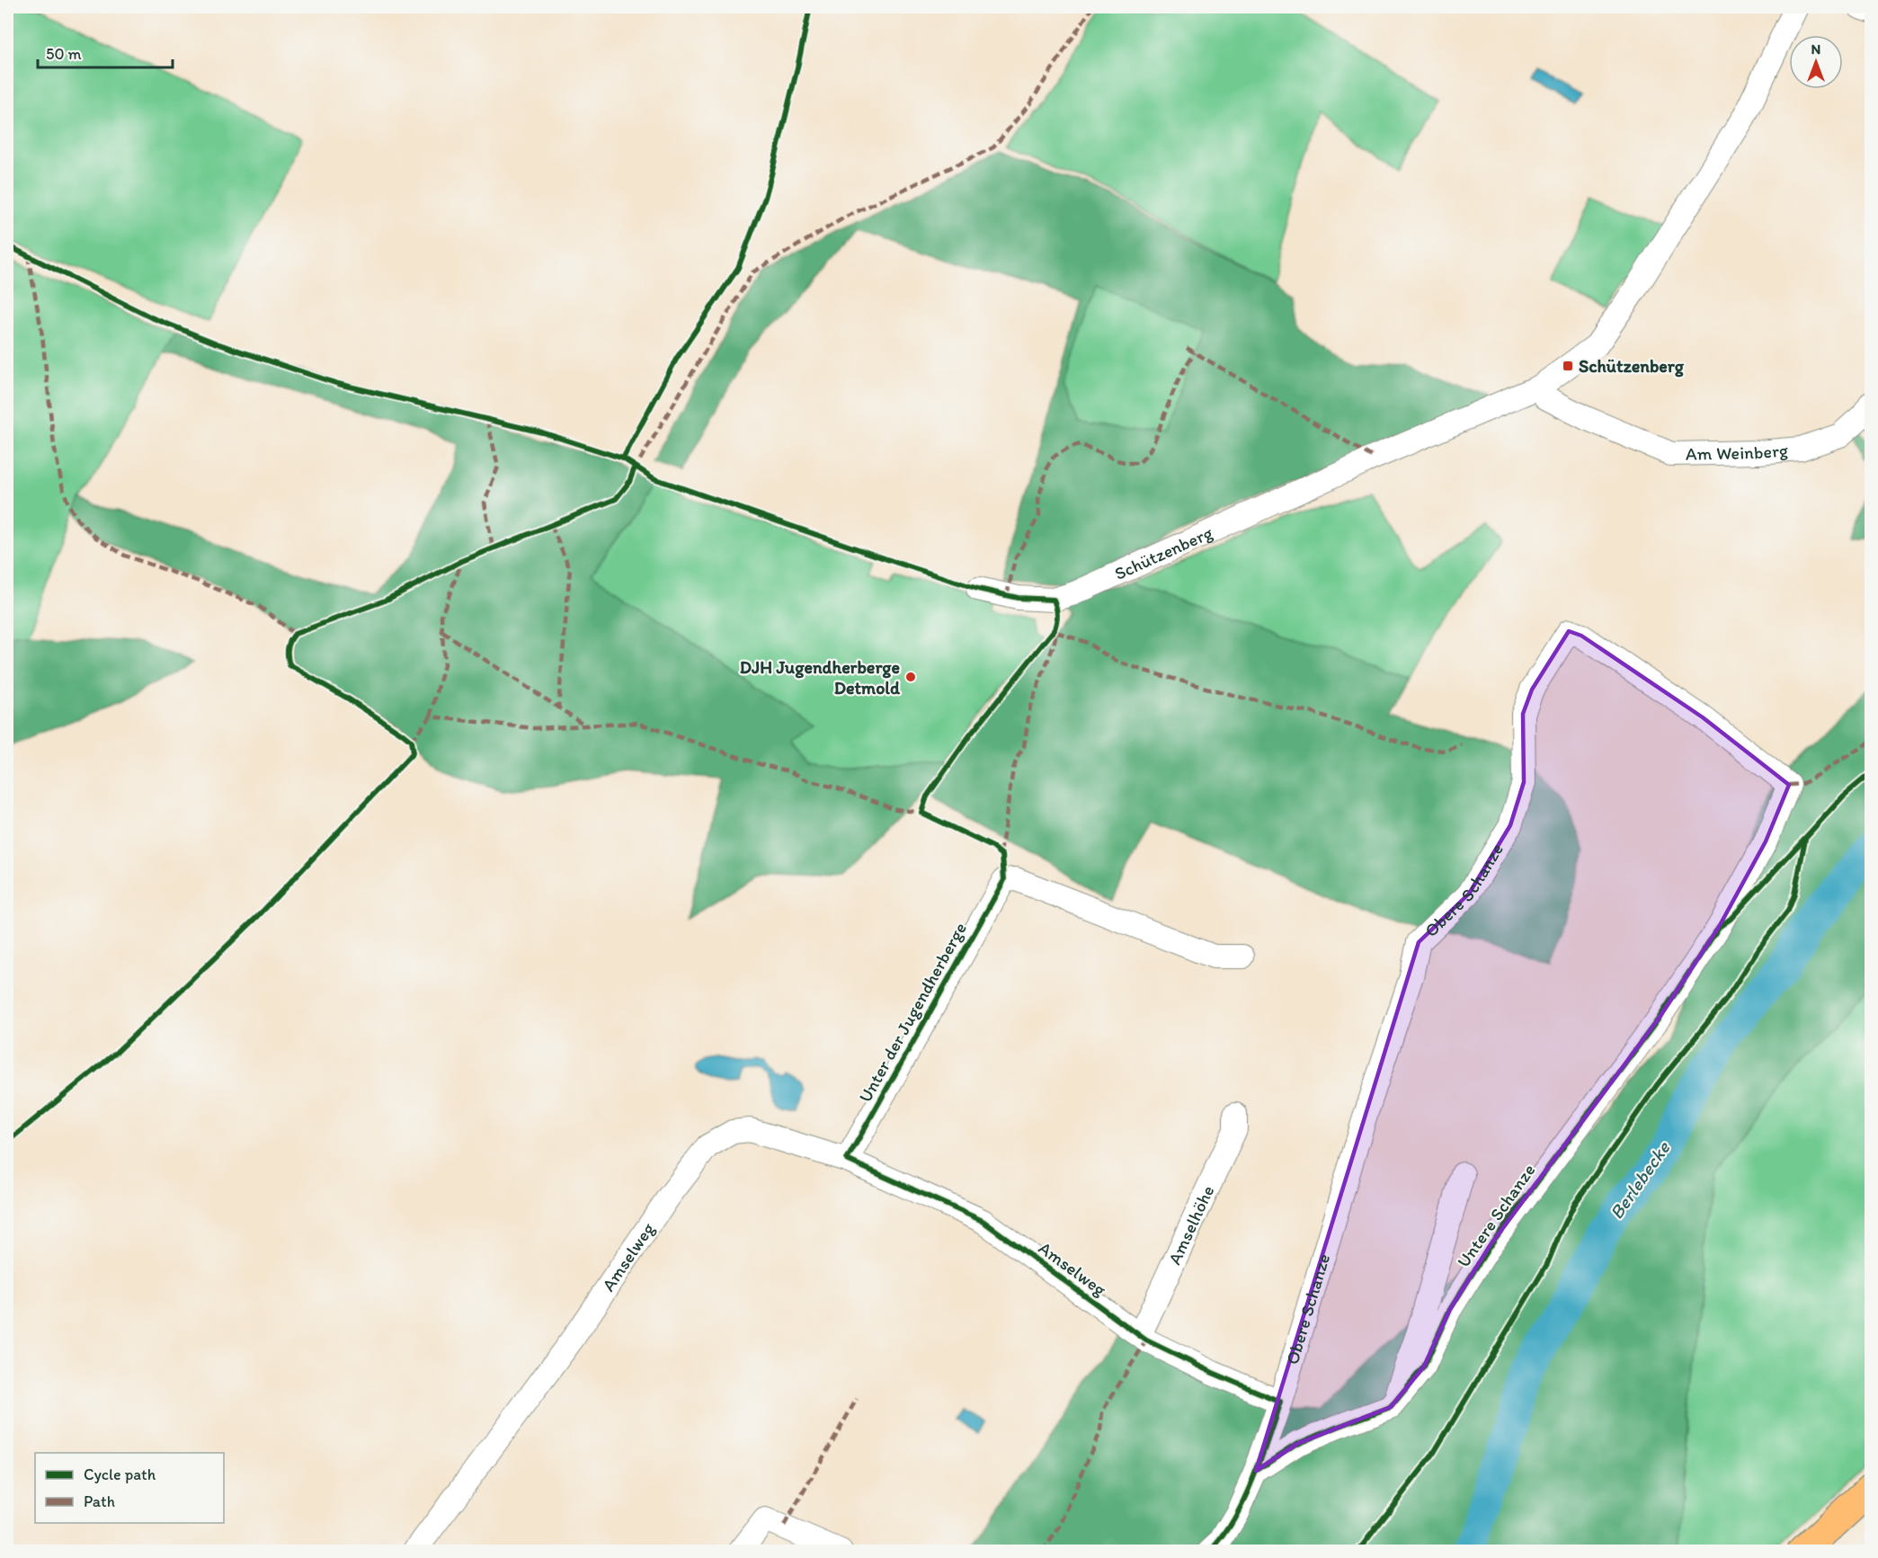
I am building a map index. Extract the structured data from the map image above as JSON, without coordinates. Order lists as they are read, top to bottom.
{
  "streets": {
    "street": [
      "Am Weinberg",
      "Schützenberg",
      "Obere Schanze",
      "Unter der Jugendherberge",
      "Untere Schanze",
      "Amselhöhe",
      "Amselweg"
    ]
  },
  "crossings": [
    ["Am Weinberg", "Schützenberg"],
    ["Obere Schanze", "Untere Schanze"],
    ["Obere Schanze", "Amselweg"],
    ["Unter der Jugendherberge", "Amselweg"],
    ["Amselhöhe", "Amselweg"]
  ],
  "water": ["Berlebecke"],
  "places": {
    "transit": ["Schützenberg"],
    "other": ["DJH Jugendherberge Detmold"]
  },
  "legend": ["Cycle path", "Path"],
  "scale_bar": "50 m",
  "north": "top"
}
